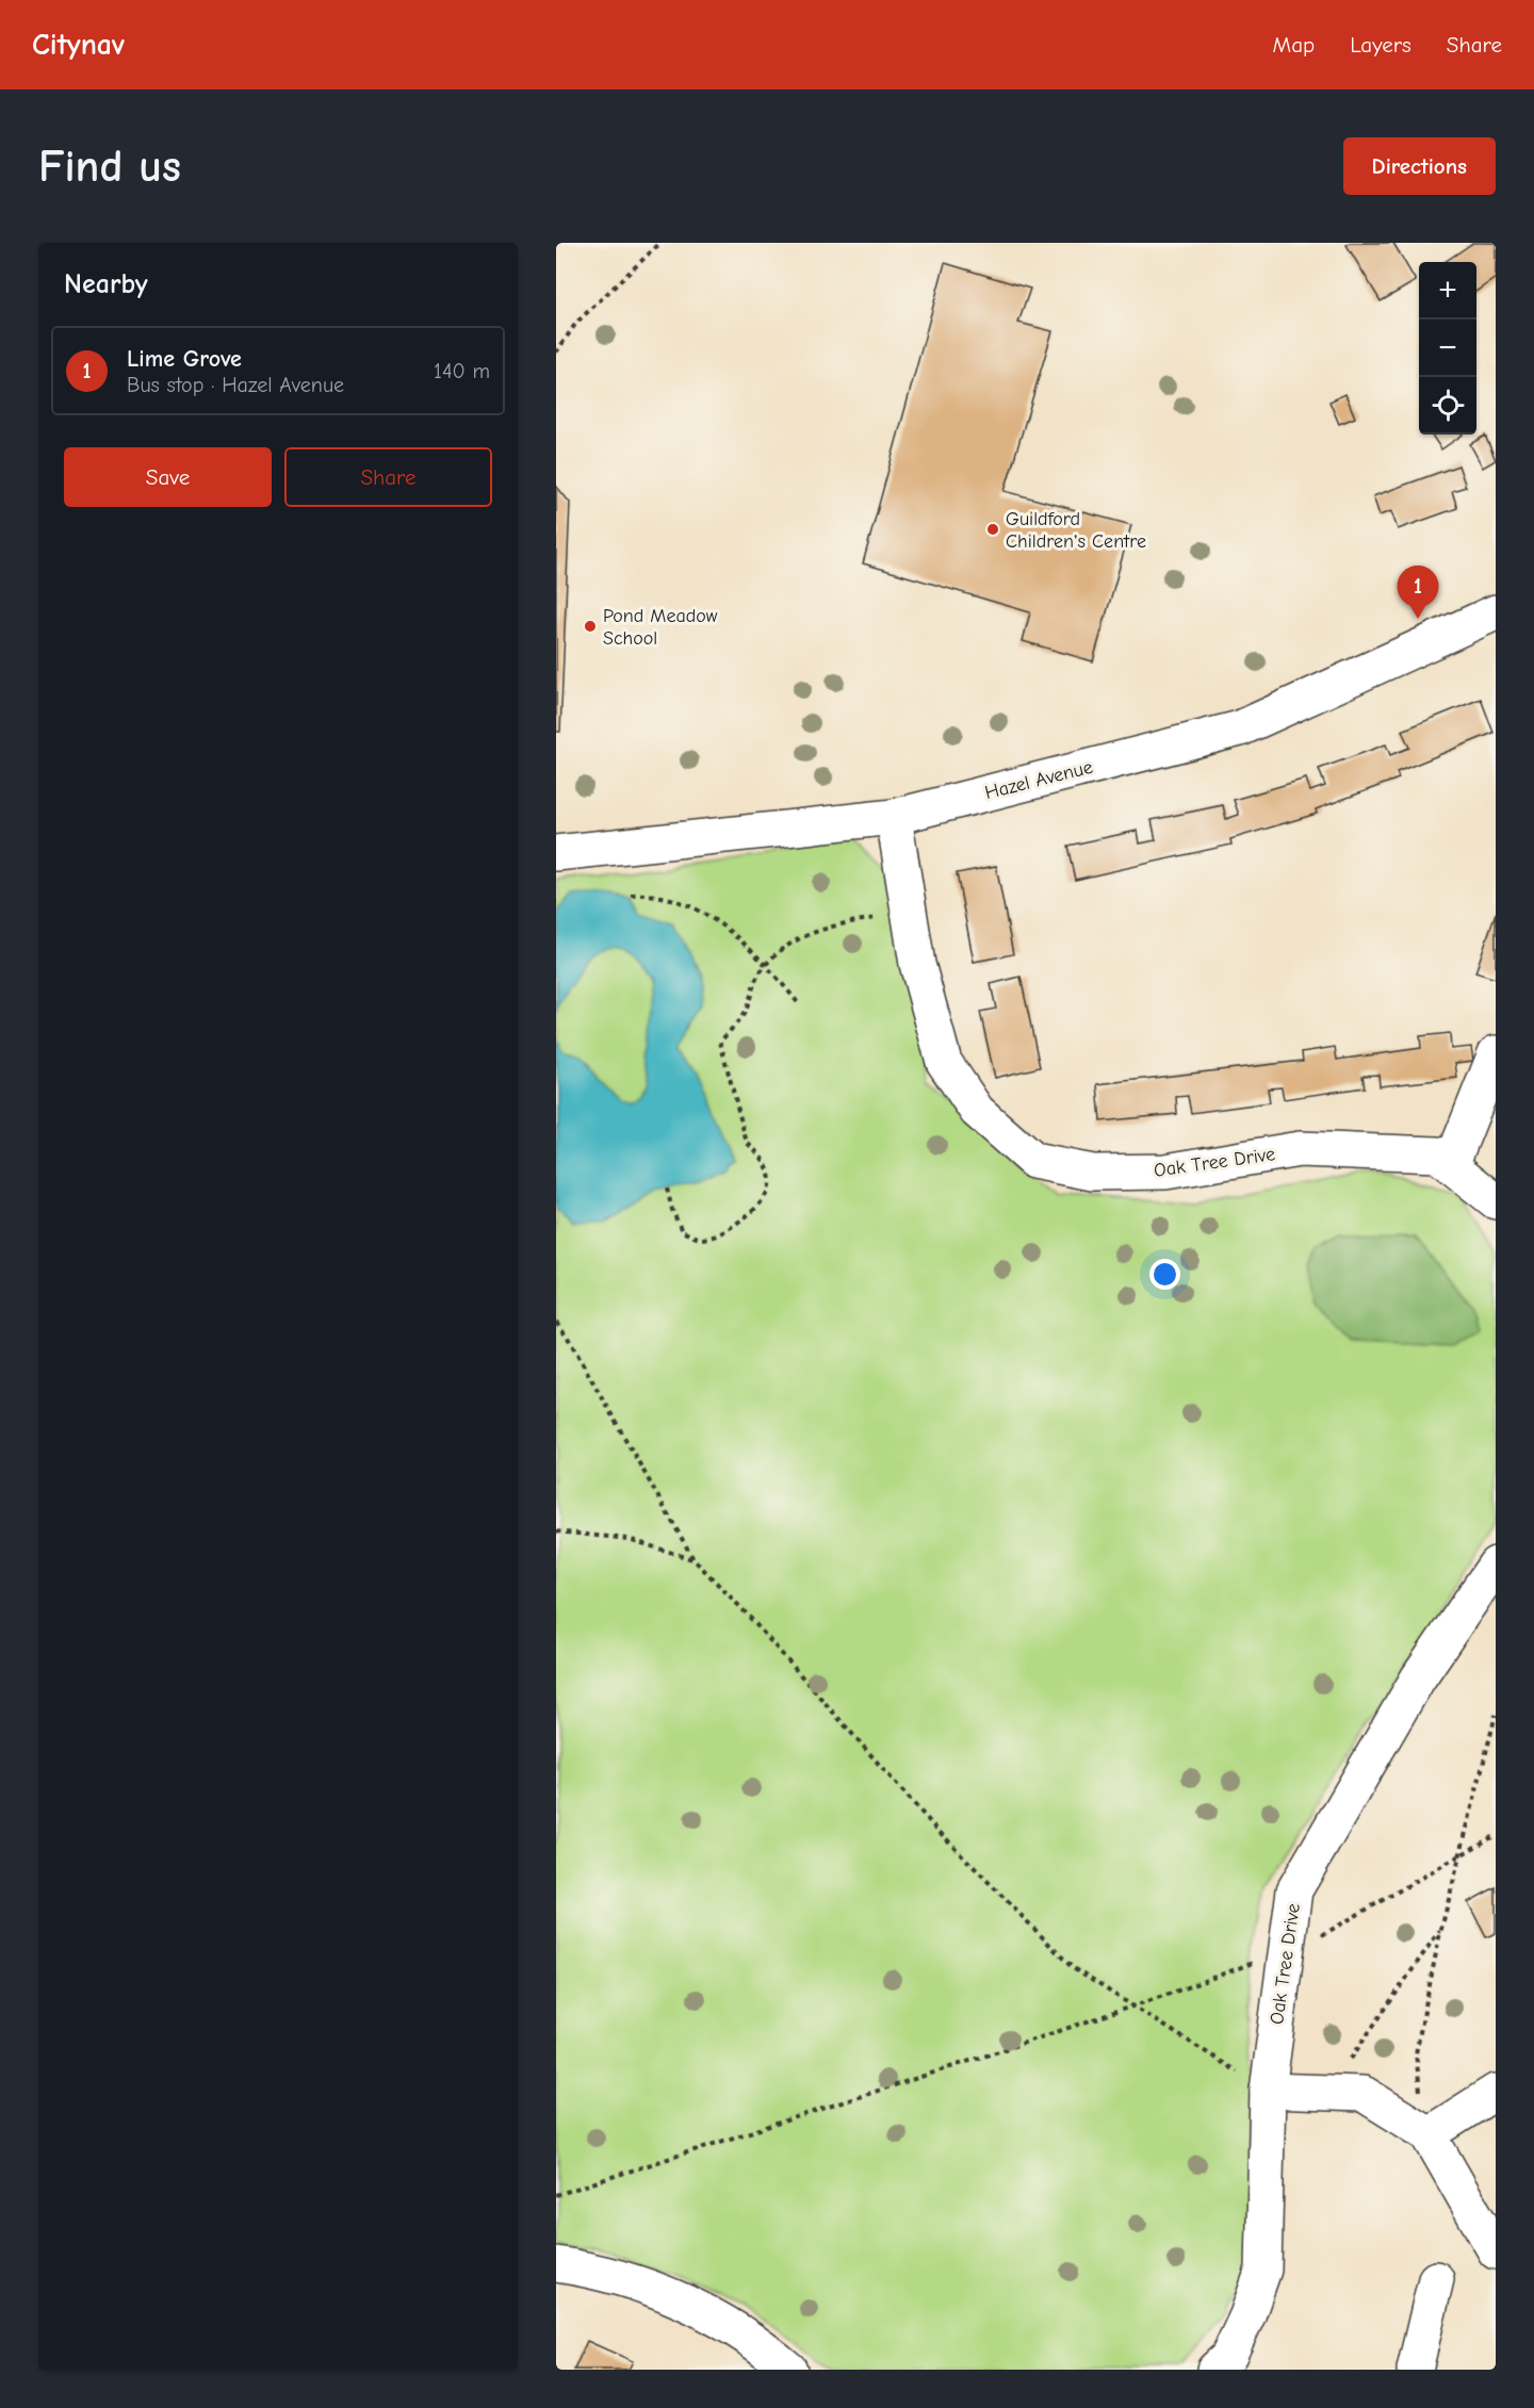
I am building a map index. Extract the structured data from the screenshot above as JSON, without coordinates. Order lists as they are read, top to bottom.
{
  "streets": {
    "street": ["Hazel Avenue", "Oak Tree Drive"]
  },
  "crossings": [
    ["Hazel Avenue", "Oak Tree Drive"]
  ],
  "places": ["Guildford Children's Centre", "Pond Meadow School"],
  "page": {
    "header": "Citynav",
    "nav": ["Map", "Layers", "Share"],
    "buttons": [
      "Directions",
      ["Save", "Share"]
    ],
    "title": "Find us",
    "heading": "Nearby",
    "map_buttons": ["+", "−"],
    "list": [
      {
        "mark": "1",
        "name": "Lime Grove",
        "note": "Bus stop · Hazel Avenue",
        "value": "140 m"
      }
    ],
    "pins": "1"
  }
}
